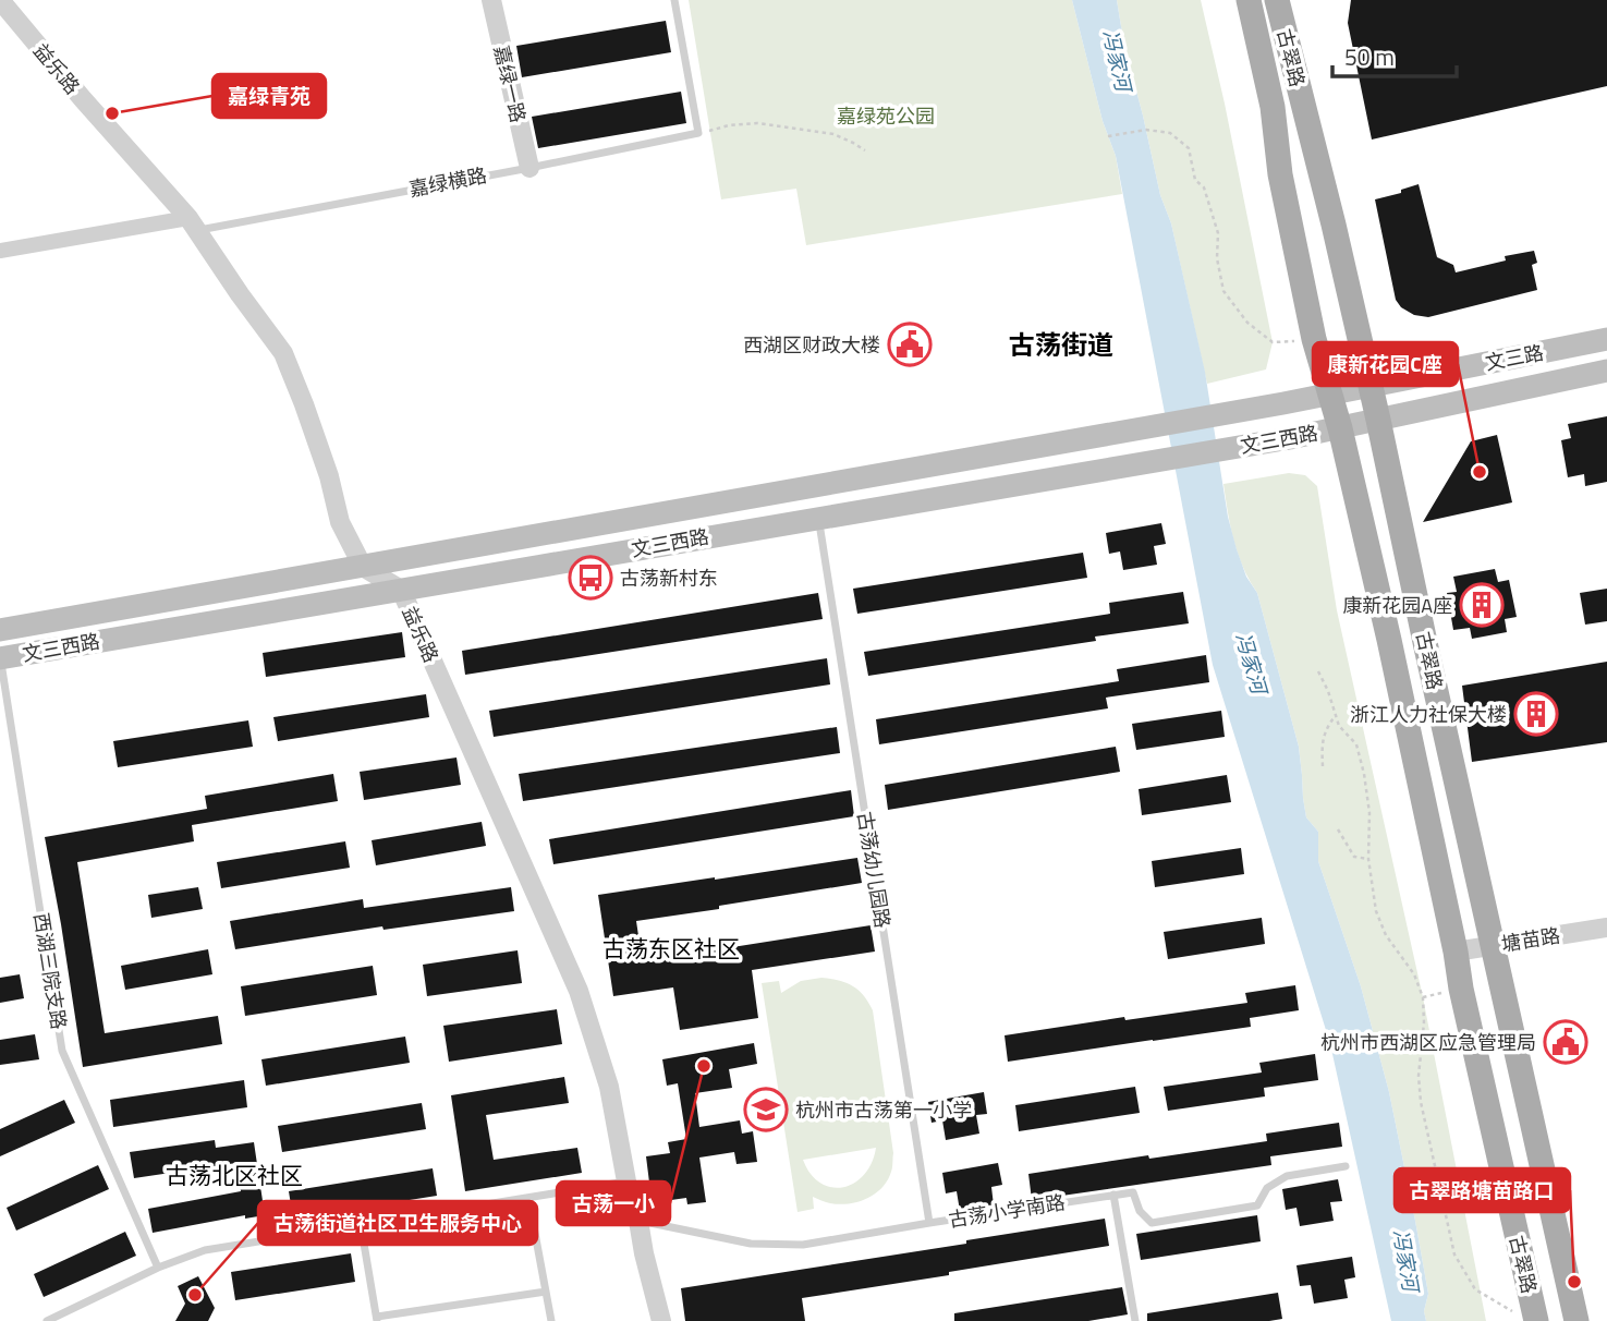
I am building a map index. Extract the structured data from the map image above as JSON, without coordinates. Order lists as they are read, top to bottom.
{
  "streets": {
    "main road": ["古翠路", "文三路", "文三西路"],
    "street": [
      "益乐路",
      "嘉绿一路",
      "嘉绿横路",
      "塘苗路"
    ],
    "lane": ["古荡幼儿园路", "西湖三院支路", "古荡小学南路"]
  },
  "crossings": [
    ["古翠路", "文三路"],
    ["古翠路", "文三西路"],
    ["古翠路", "塘苗路"],
    ["益乐路", "嘉绿横路"],
    ["益乐路", "文三西路"],
    ["益乐路", "古荡小学南路"],
    ["嘉绿一路", "嘉绿横路"],
    ["文三路", "文三西路"],
    ["文三西路", "古荡幼儿园路"],
    ["文三西路", "西湖三院支路"],
    ["古荡幼儿园路", "古荡小学南路"]
  ],
  "districts": ["古荡街道", "古荡东区社区", "古荡北区社区"],
  "water": ["冯家河"],
  "parks": ["嘉绿苑公园"],
  "places": {
    "other": [
      "嘉绿青苑",
      "康新花园C座",
      "古荡一小",
      "古翠路塘苗路口",
      "古荡街道社区卫生服务中心"
    ],
    "public building": ["西湖区财政大楼", "杭州市西湖区应急管理局"],
    "bus stop": ["古荡新村东"],
    "building": ["康新花园A座", "浙江人力社保大楼"],
    "school or university": ["杭州市古荡第一小学"]
  },
  "scale_bar": "50 m"
}
